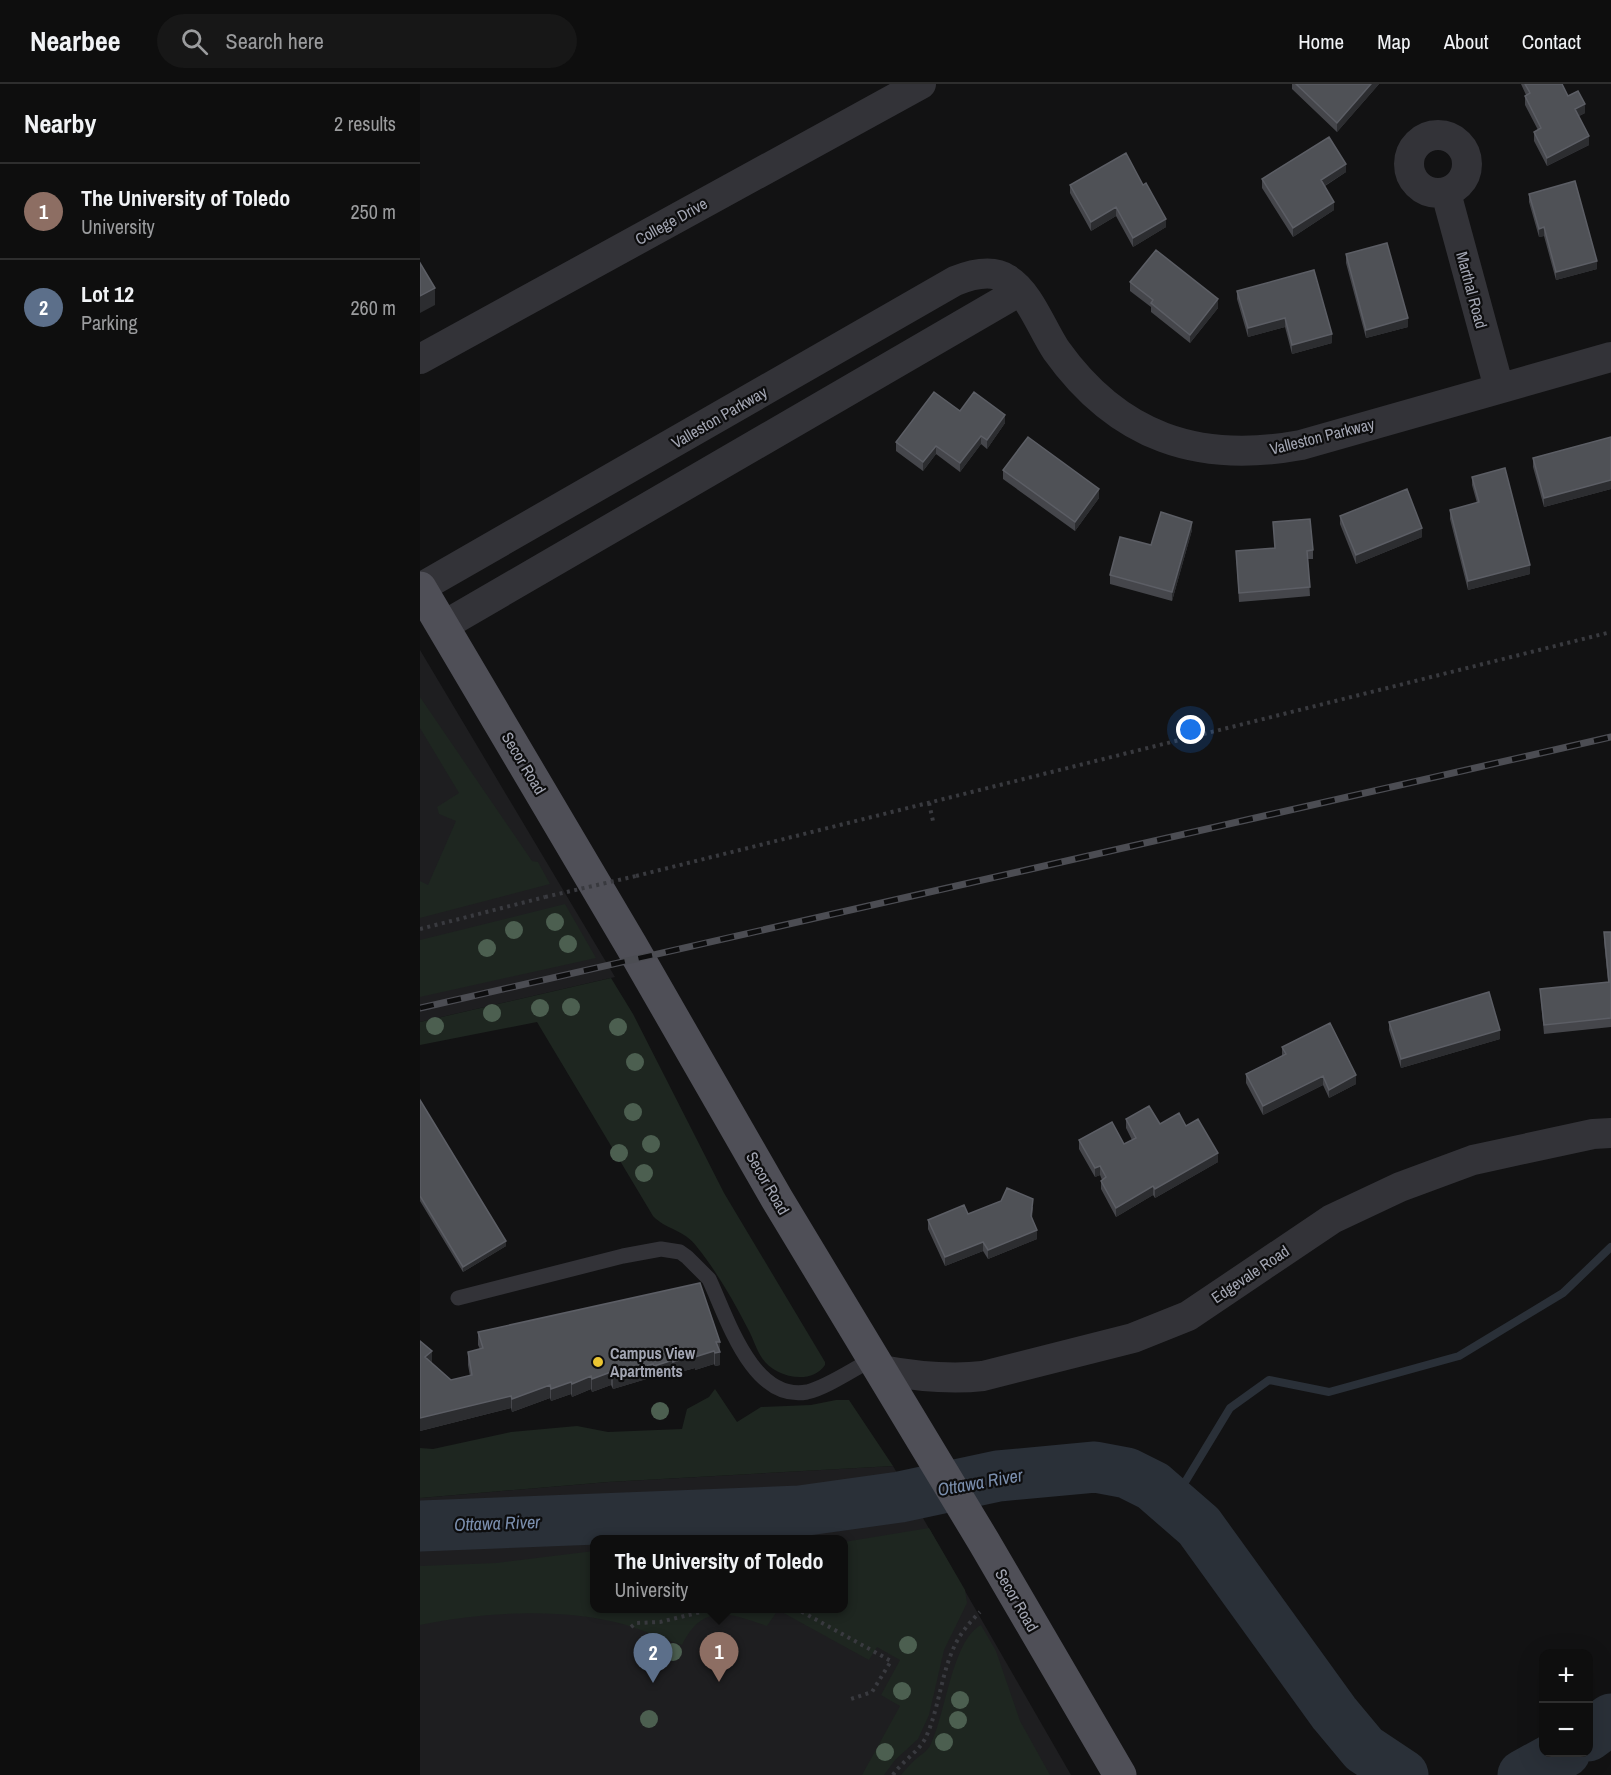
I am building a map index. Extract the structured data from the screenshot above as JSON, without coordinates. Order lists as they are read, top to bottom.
{
  "streets": {
    "main road": ["Secor Road"],
    "street": [
      "College Drive",
      "Marthal Road",
      "Valleston Parkway",
      "Edgevale Road"
    ]
  },
  "crossings": [
    ["Marthal Road", "Valleston Parkway"],
    ["Valleston Parkway", "Secor Road"],
    ["Secor Road", "Edgevale Road"]
  ],
  "water": ["Ottawa River"],
  "places": ["Campus View Apartments"],
  "page": {
    "header": "Nearbee",
    "search": "Search here",
    "nav": [
      "Home",
      "Map",
      "About",
      "Contact"
    ],
    "heading": ["Nearby", "2 results"],
    "list": [
      {
        "mark": "1",
        "name": "The University of Toledo",
        "note": "University",
        "value": "250 m"
      },
      {
        "mark": "2",
        "name": "Lot 12",
        "note": "Parking",
        "value": "260 m"
      }
    ],
    "popup": ["The University of Toledo", "University"],
    "pins": ["1", "2"],
    "map_buttons": ["+", "−"]
  }
}
